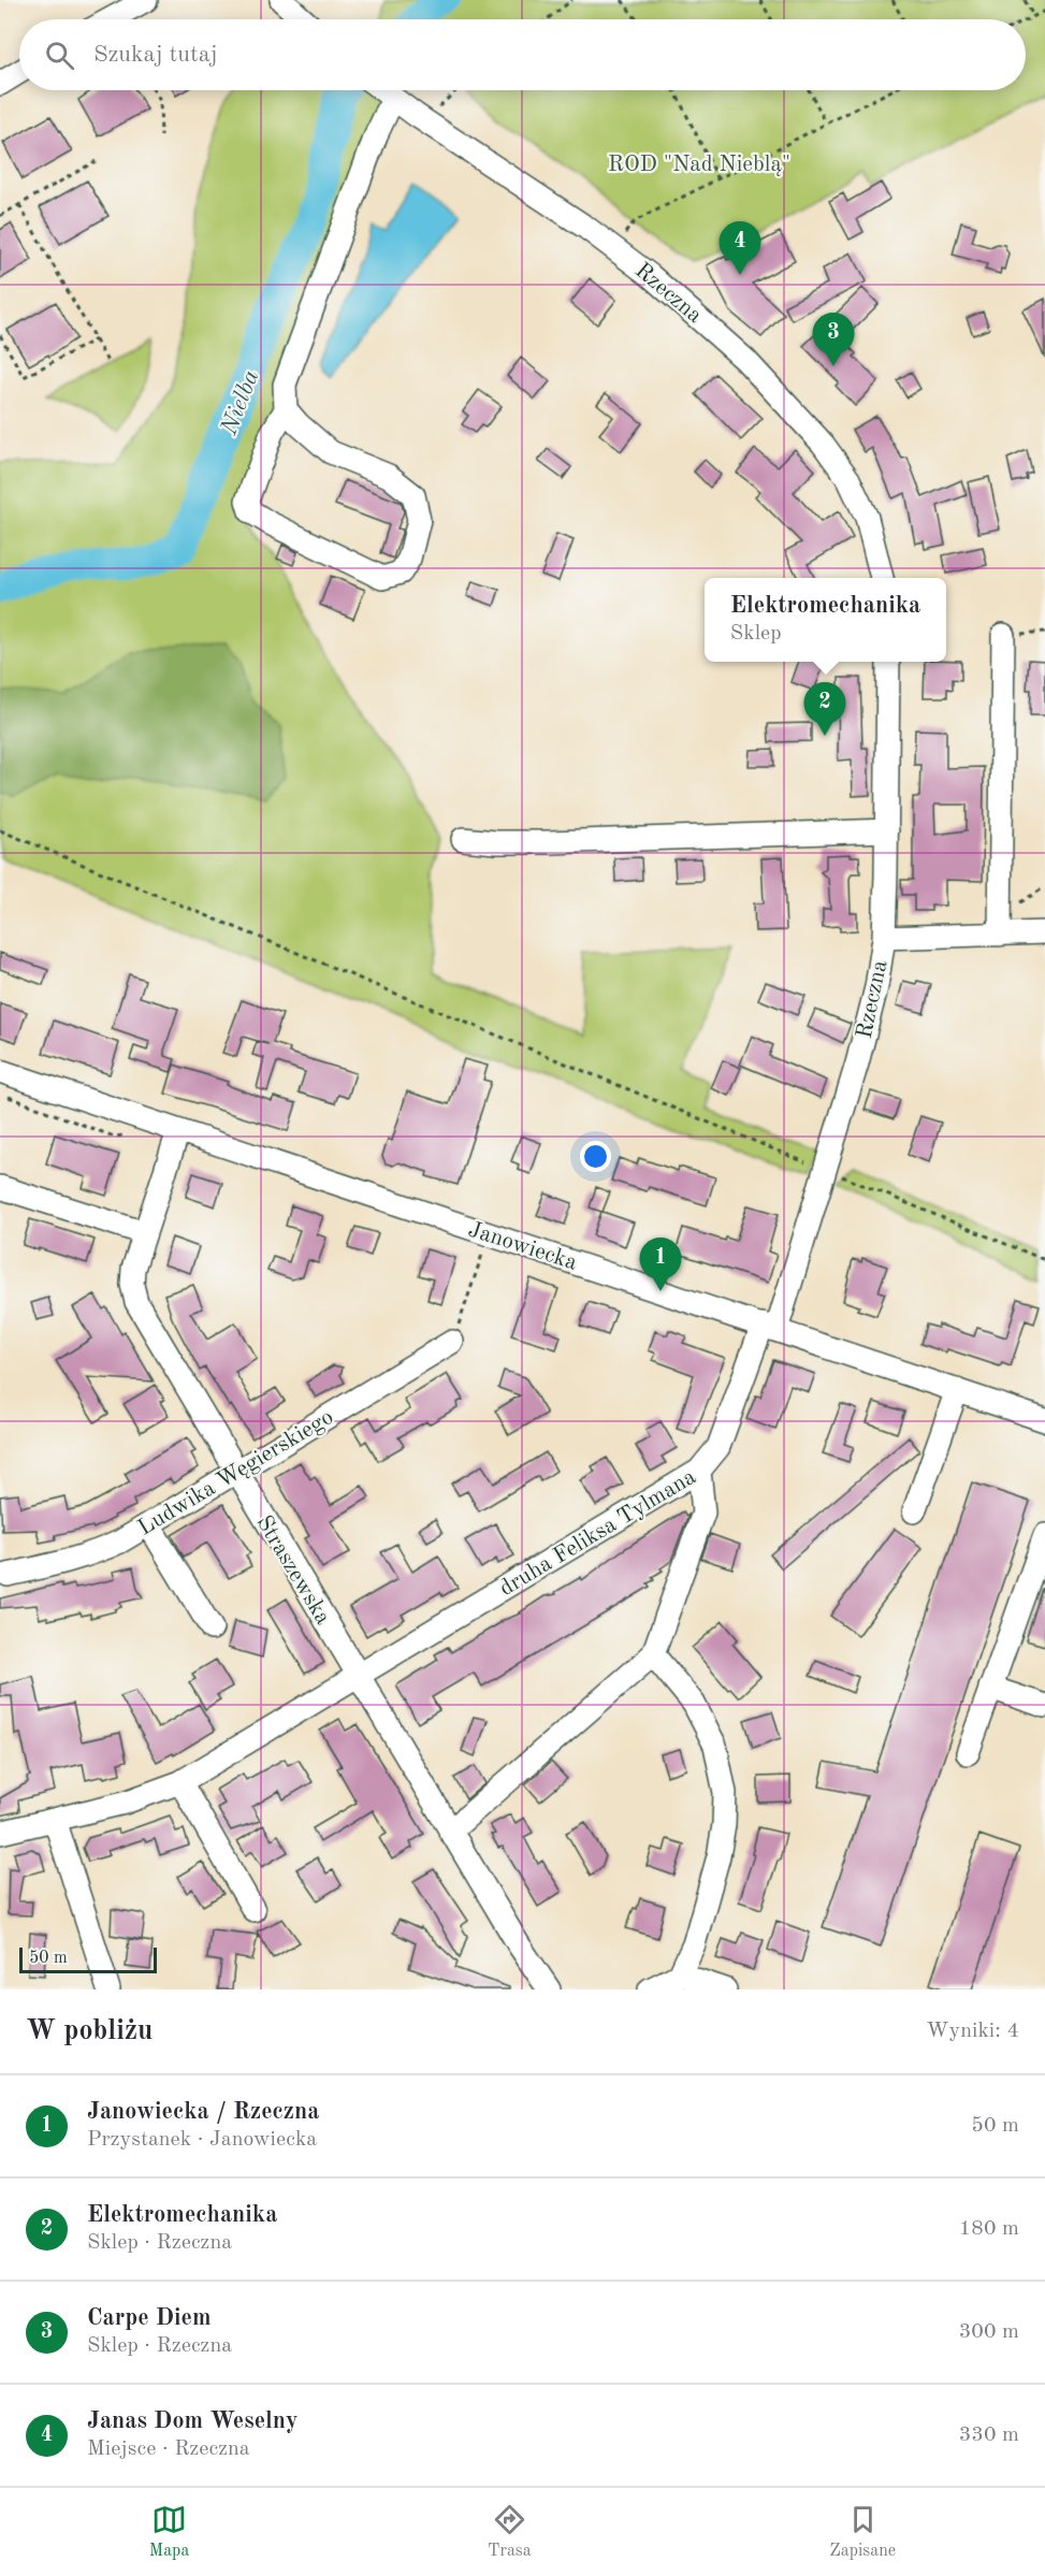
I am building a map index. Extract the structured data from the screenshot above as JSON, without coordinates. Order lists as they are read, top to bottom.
{
  "streets": {
    "street": [
      "Rzeczna",
      "Janowiecka",
      "Ludwika Węgierskiego",
      "druha Feliksa Tylmana",
      "Straszewska"
    ]
  },
  "crossings": [
    ["Rzeczna", "Janowiecka"],
    ["Rzeczna", "druha Feliksa Tylmana"],
    ["Janowiecka", "druha Feliksa Tylmana"],
    ["Janowiecka", "Straszewska"],
    ["Ludwika Węgierskiego", "Straszewska"],
    ["druha Feliksa Tylmana", "Straszewska"]
  ],
  "water": ["Nielba"],
  "parks": ["ROD \"Nad Nieblą\""],
  "scale_bar": "50 m",
  "page": {
    "search": "Szukaj tutaj",
    "pins": [
      "4",
      "3",
      "2",
      "1"
    ],
    "popup": ["Elektromechanika", "Sklep"],
    "scale": "50 m",
    "heading": ["W pobliżu", "Wyniki: 4"],
    "list": [
      {
        "mark": "1",
        "name": "Janowiecka / Rzeczna",
        "note": "Przystanek · Janowiecka",
        "value": "50 m"
      },
      {
        "mark": "2",
        "name": "Elektromechanika",
        "note": "Sklep · Rzeczna",
        "value": "180 m"
      },
      {
        "mark": "3",
        "name": "Carpe Diem",
        "note": "Sklep · Rzeczna",
        "value": "300 m"
      },
      {
        "mark": "4",
        "name": "Janas Dom Weselny",
        "note": "Miejsce · Rzeczna",
        "value": "330 m"
      }
    ],
    "nav": ["Mapa", "Trasa", "Zapisane"]
  }
}
